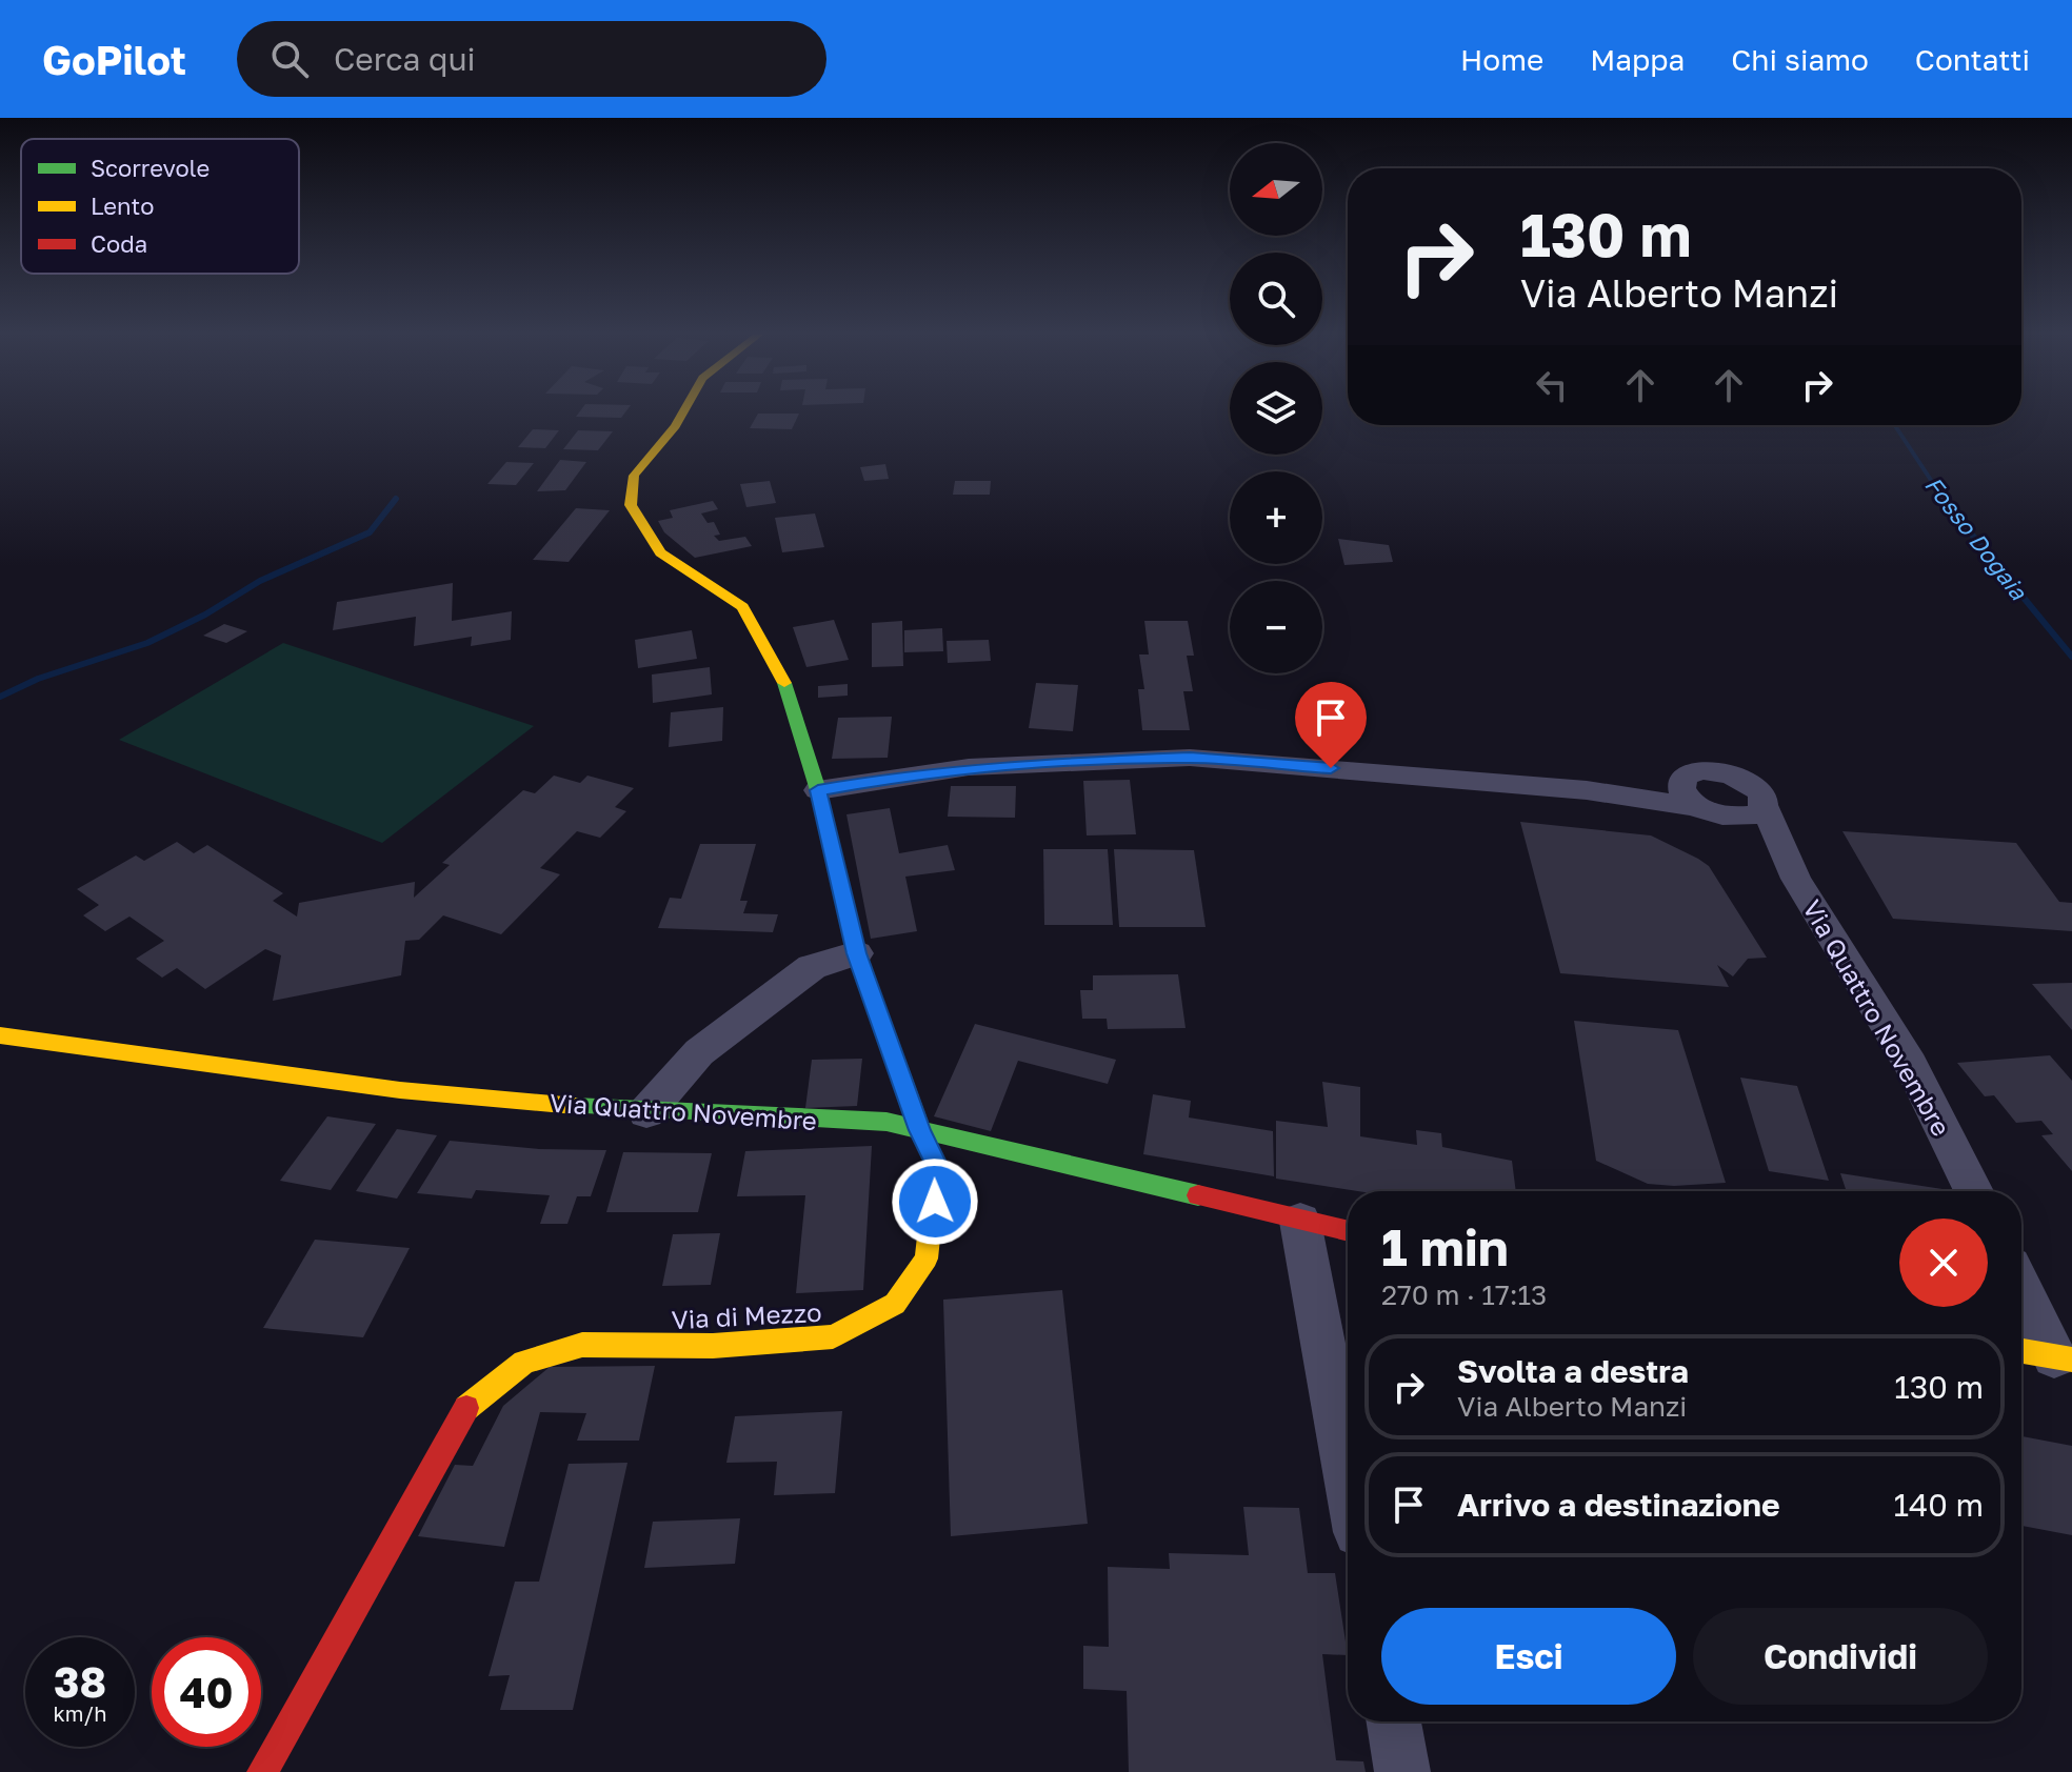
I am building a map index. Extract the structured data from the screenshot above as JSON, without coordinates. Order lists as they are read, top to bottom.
{
  "streets": {
    "street": ["Via Quattro Novembre", "Via di Mezzo"]
  },
  "crossings": [
    ["Via Quattro Novembre", "Via di Mezzo"]
  ],
  "water": ["Fosso Dogaia"],
  "legend": ["Scorrevole", "Lento", "Coda"],
  "north": "left",
  "page": {
    "header": "GoPilot",
    "search": "Cerca qui",
    "nav": [
      "Home",
      "Mappa",
      "Chi siamo",
      "Contatti"
    ],
    "map_buttons": ["+", "−"],
    "turn": ["130 m", "Via Alberto Manzi"],
    "heading": ["1 min", "270 m · 17:13"],
    "list": [
      {
        "name": "Svolta a destra",
        "note": "Via Alberto Manzi",
        "value": "130 m"
      },
      {
        "name": "Arrivo a destinazione",
        "value": "140 m"
      }
    ],
    "buttons": ["Esci", "Condividi"],
    "speed": "38 km/h",
    "limit": "40"
  }
}
